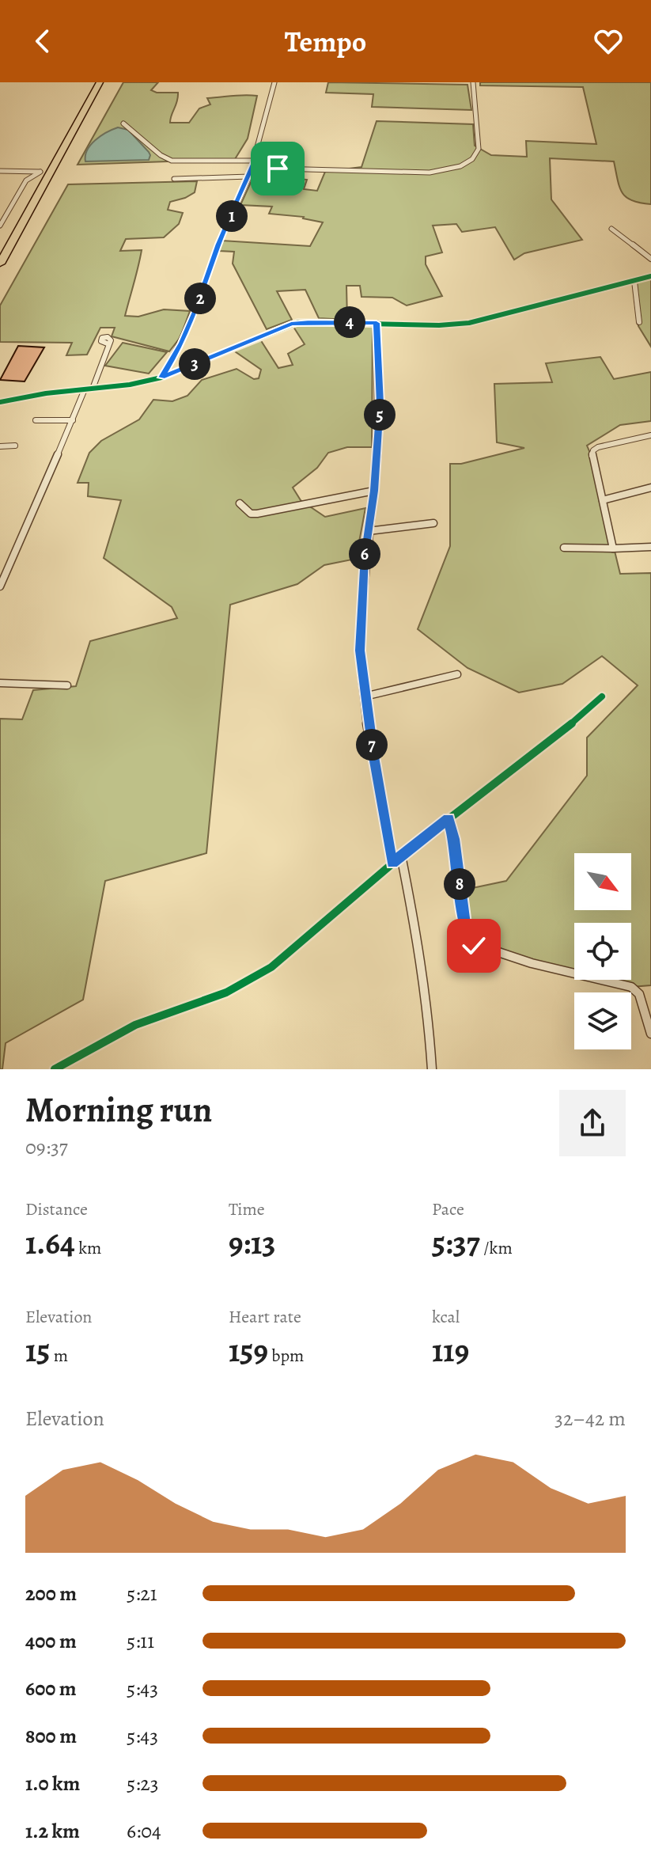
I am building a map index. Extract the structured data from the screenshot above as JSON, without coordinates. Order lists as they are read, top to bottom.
{
  "north": "bottom right",
  "page": {
    "header": "Tempo",
    "pins": [
      "1",
      "2",
      "4",
      "3",
      "5",
      "6",
      "7",
      "8"
    ],
    "heading": ["Morning run", "09:37"],
    "stats": [
      ["Distance", "1.64 km"],
      ["Time", "9:13"],
      ["Pace", "5:37 /km"],
      ["Elevation", "15 m"],
      ["Heart rate", "159 bpm"],
      ["kcal", "119"]
    ],
    "chart": ["Elevation", "32–42 m"],
    "list": [
      {
        "name": "200 m",
        "note": "5:21"
      },
      {
        "name": "400 m",
        "note": "5:11"
      },
      {
        "name": "600 m",
        "note": "5:43"
      },
      {
        "name": "800 m",
        "note": "5:43"
      },
      {
        "name": "1.0 km",
        "note": "5:23"
      },
      {
        "name": "1.2 km",
        "note": "6:04"
      }
    ]
  }
}
